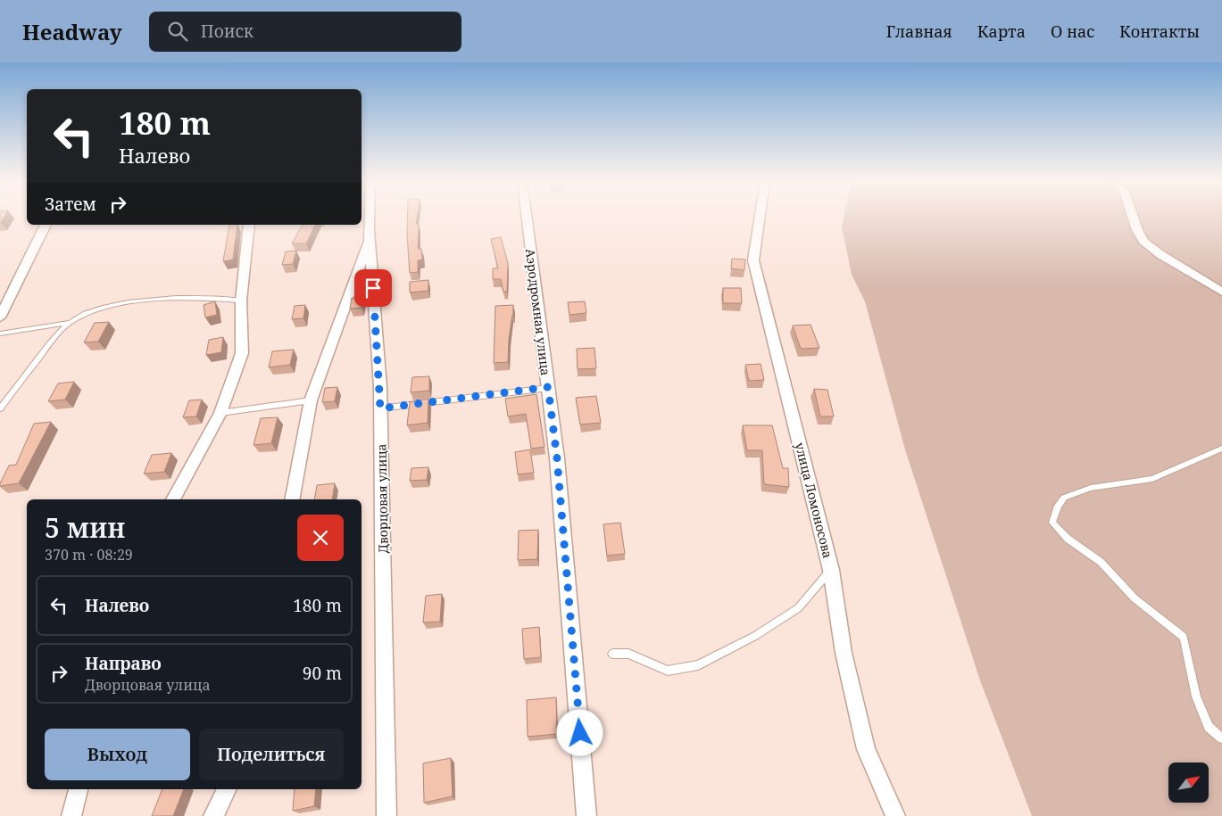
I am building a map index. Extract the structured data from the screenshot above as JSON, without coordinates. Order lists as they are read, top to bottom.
{
  "streets": {
    "street": ["Аэродромная улица", "Дворцовая улица", "улица Ломоносова"]
  },
  "north": "top right",
  "page": {
    "header": "Headway",
    "search": "Поиск",
    "nav": [
      "Главная",
      "Карта",
      "О нас",
      "Контакты"
    ],
    "turn": ["180 m", "Налево"],
    "then": "Затем",
    "heading": ["5 мин", "370 m · 08:29"],
    "list": [
      {
        "name": "Налево",
        "value": "180 m"
      },
      {
        "name": "Направо",
        "note": "Дворцовая улица",
        "value": "90 m"
      }
    ],
    "buttons": ["Выход", "Поделиться"]
  }
}
